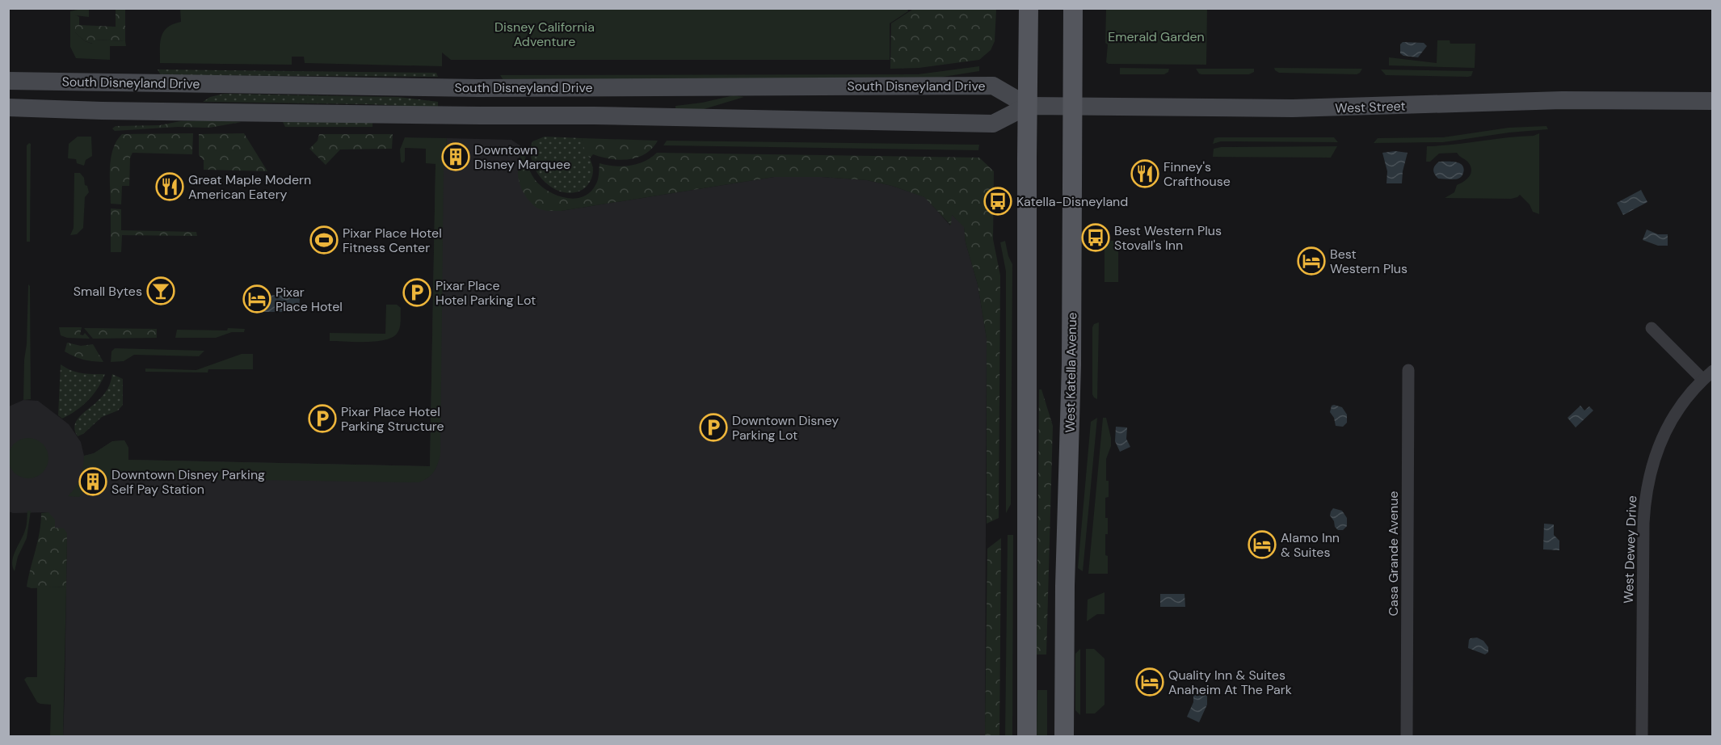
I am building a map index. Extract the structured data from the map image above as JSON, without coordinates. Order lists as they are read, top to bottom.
{
  "streets": {
    "main road": ["South Disneyland Drive", "West Street", "West Katella Avenue"],
    "street": ["West Dewey Drive", "Casa Grande Avenue"]
  },
  "crossings": [
    ["South Disneyland Drive", "West Street"],
    ["West Street", "West Katella Avenue"]
  ],
  "parks": ["Disney California Adventure", "Emerald Garden"],
  "places": {
    "building": ["Downtown Disney Marquee", "Downtown Disney Parking Self Pay Station"],
    "restaurant": ["Finney's Crafthouse", "Great Maple Modern American Eatery"],
    "bus stop": ["Katella-Disneyland", "Best Western Plus Stovall's Inn"],
    "sports": ["Pixar Place Hotel Fitness Center"],
    "hotel": [
      "Best Western Plus",
      "Pixar Place Hotel",
      "Alamo Inn & Suites",
      "Quality Inn & Suites Anaheim At The Park"
    ],
    "bar": ["Small Bytes"],
    "parking": ["Pixar Place Hotel Parking Lot", "Pixar Place Hotel Parking Structure", "Downtown Disney Parking Lot"]
  }
}
